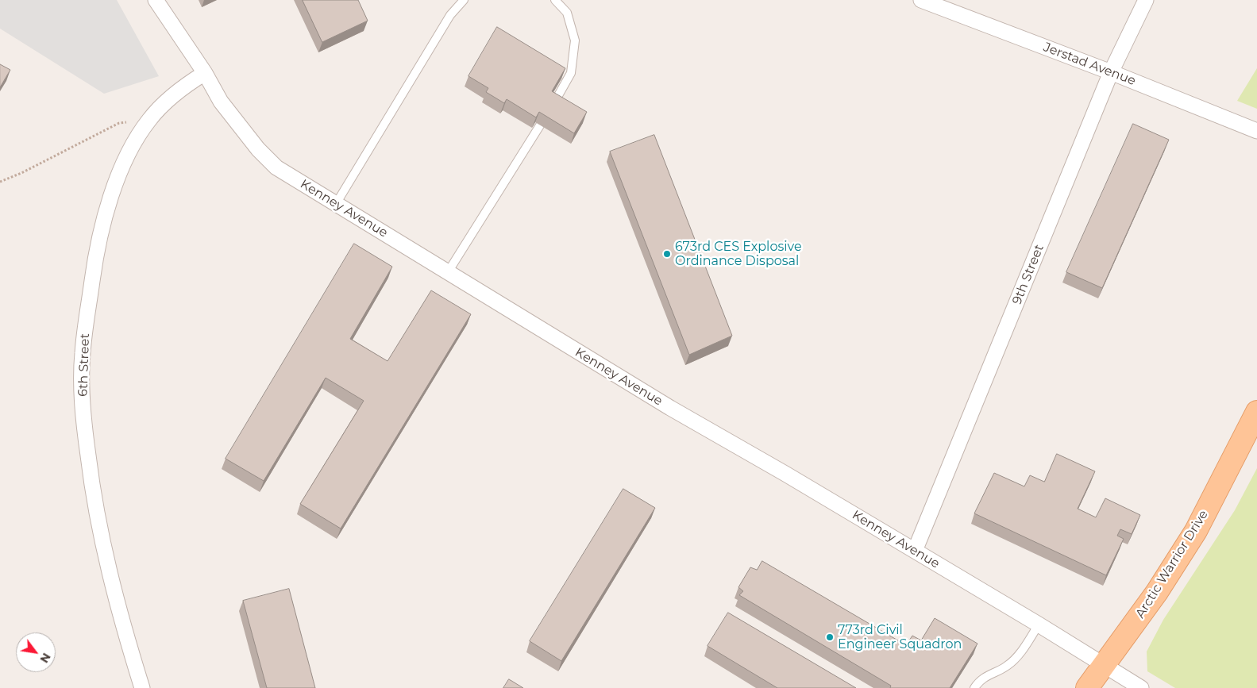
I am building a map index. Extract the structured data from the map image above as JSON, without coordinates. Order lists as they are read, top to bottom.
{
  "streets": {
    "main road": ["Arctic Warrior Drive"],
    "street": [
      "Jerstad Avenue",
      "Kenney Avenue",
      "9th Street",
      "6th Street"
    ]
  },
  "crossings": [
    ["Jerstad Avenue", "9th Street"],
    ["Kenney Avenue", "9th Street"],
    ["Kenney Avenue", "6th Street"],
    ["Kenney Avenue", "Arctic Warrior Drive"]
  ],
  "places": ["673rd CES Explosive Ordinance Disposal", "773rd Civil Engineer Squadron"],
  "north": "bottom right"
}
